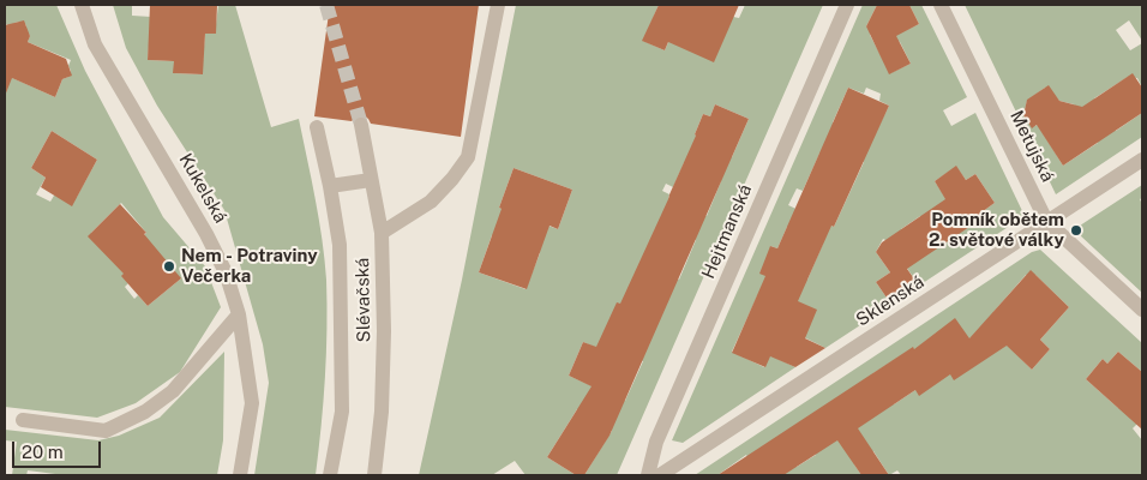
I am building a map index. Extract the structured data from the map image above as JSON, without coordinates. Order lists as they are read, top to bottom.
{
  "streets": {
    "street": [
      "Metujská",
      "Kukelská",
      "Hejtmanská",
      "Slévačská",
      "Sklenská"
    ]
  },
  "crossings": [
    ["Metujská", "Sklenská"]
  ],
  "places": ["Pomník obětem 2. světové války", "Nem - Potraviny Večerka"],
  "scale_bar": "20 m"
}
